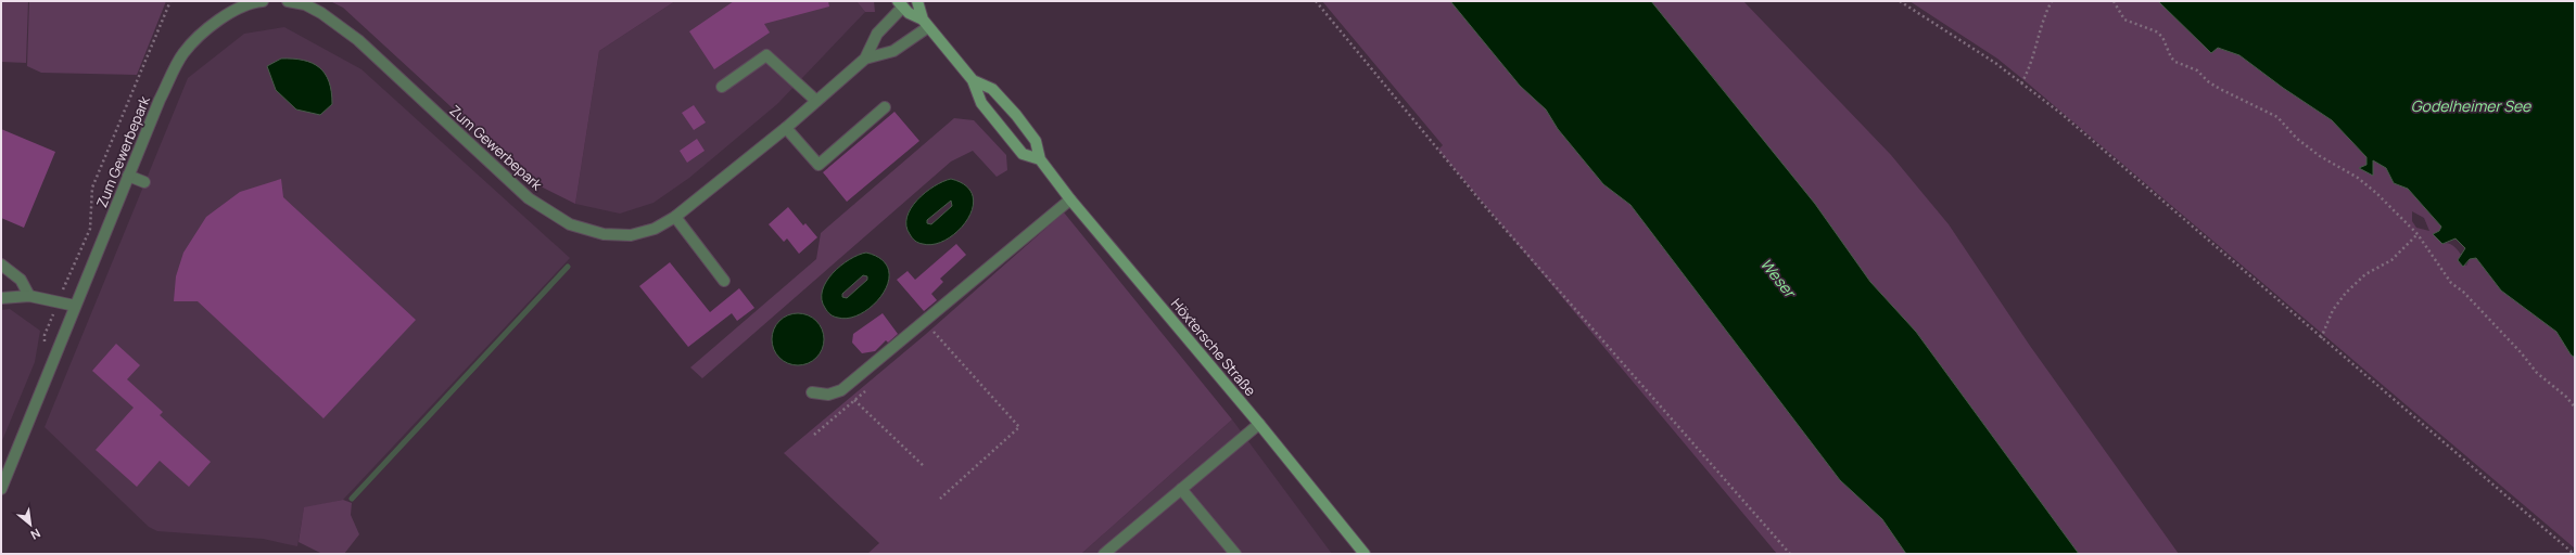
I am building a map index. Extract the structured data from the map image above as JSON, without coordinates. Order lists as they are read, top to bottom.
{
  "streets": {
    "street": ["Zum Gewerbepark", "Höxtersche Straße"]
  },
  "crossings": [
    ["Zum Gewerbepark", "Höxtersche Straße"]
  ],
  "water": ["Godelheimer See", "Weser"],
  "north": "bottom right"
}
